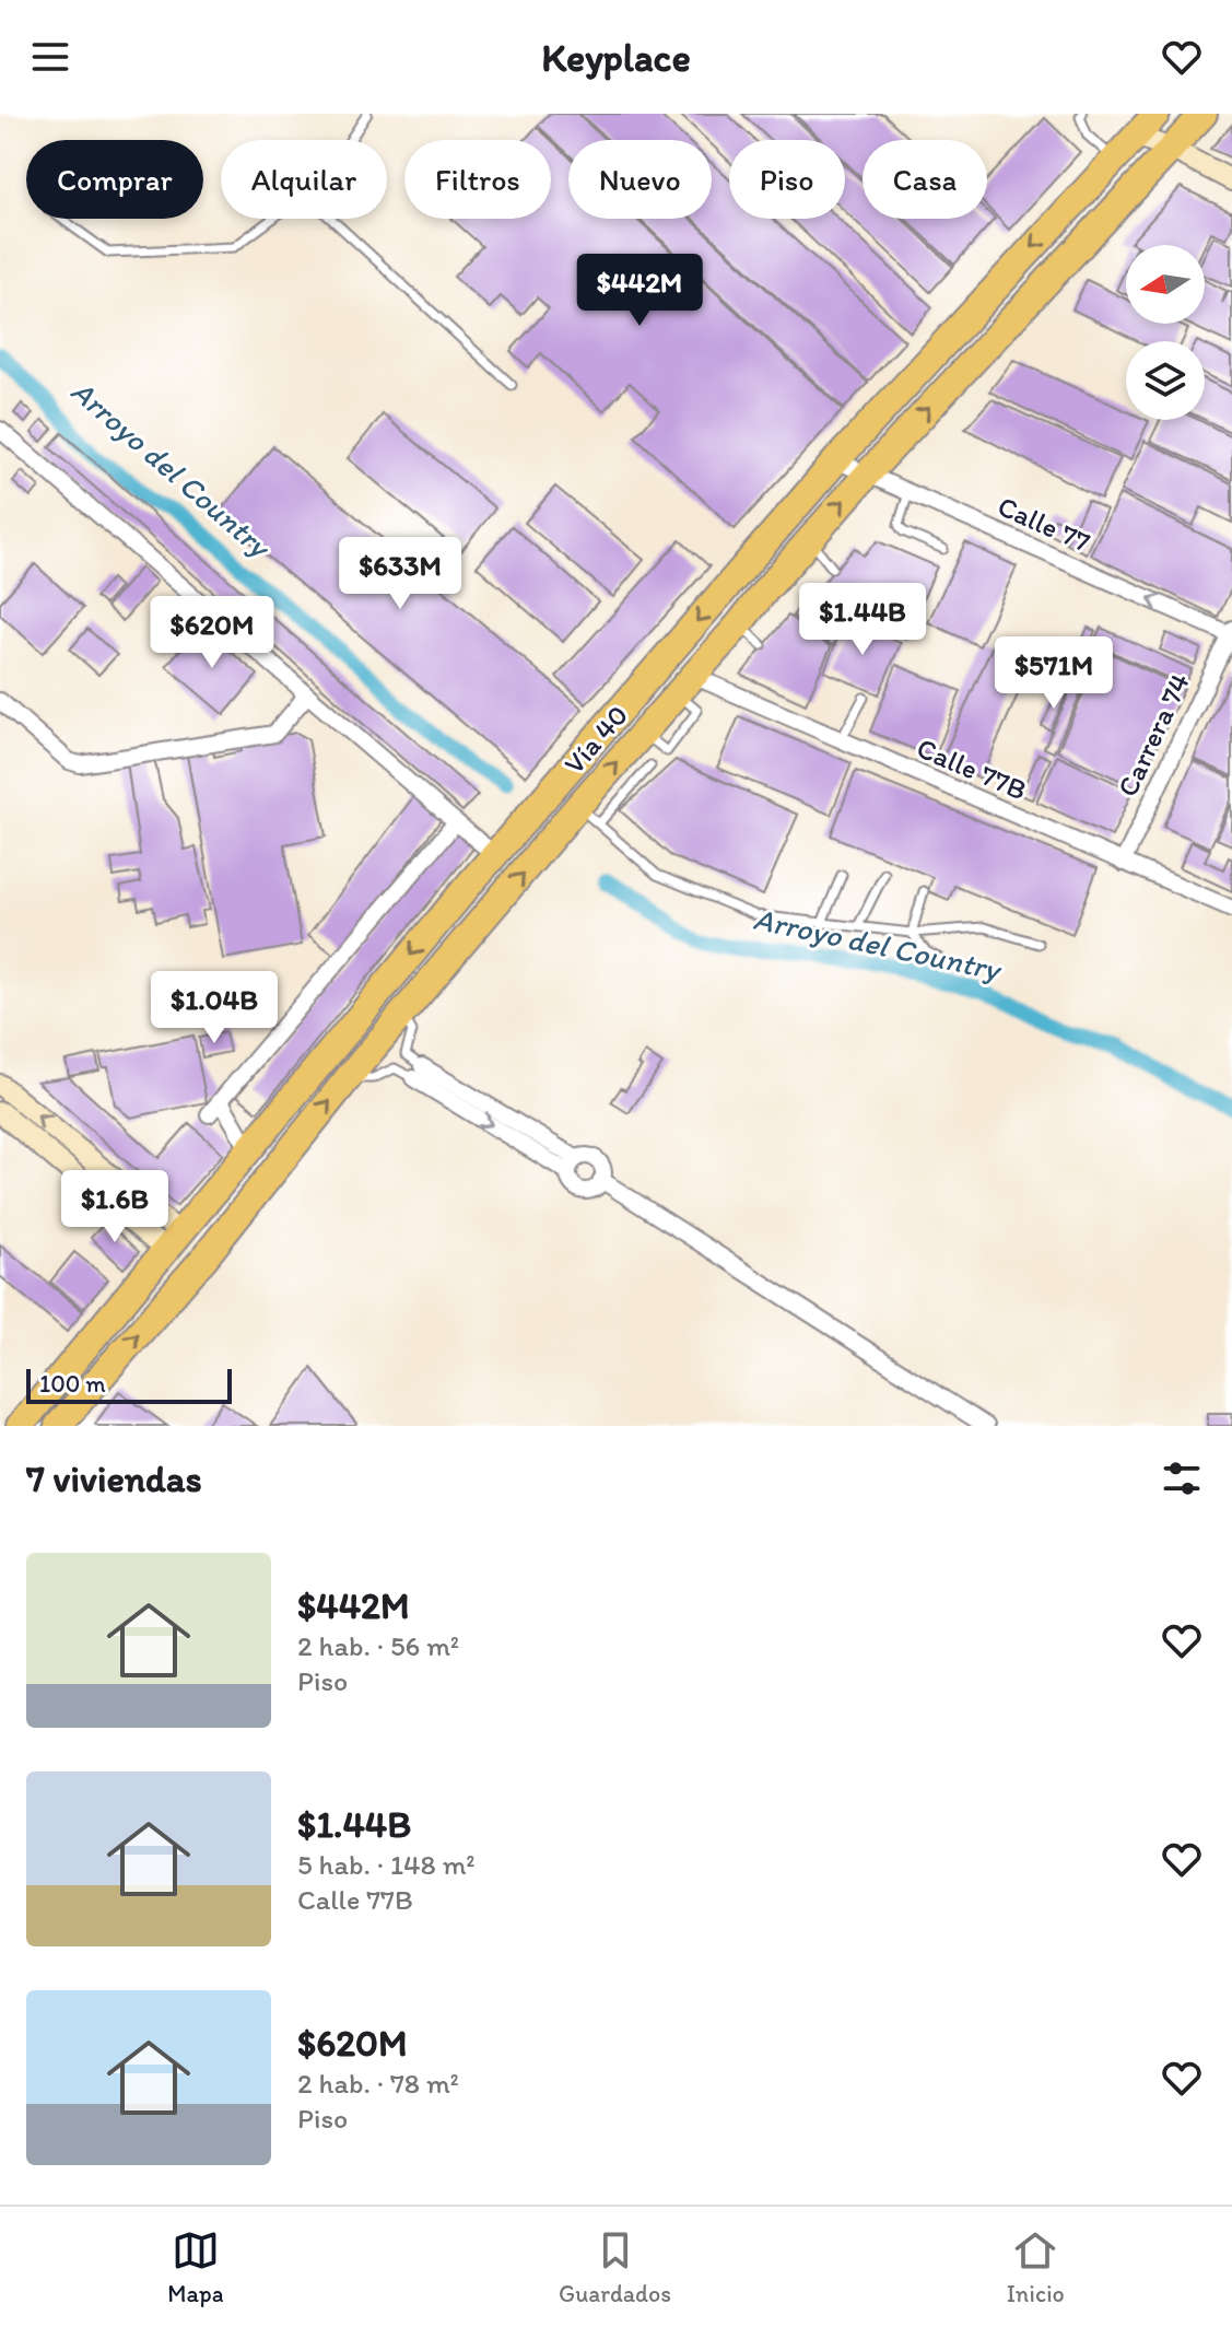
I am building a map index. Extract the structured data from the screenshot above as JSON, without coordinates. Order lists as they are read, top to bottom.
{
  "streets": {
    "highway": ["Vía 40"],
    "street": ["Calle 77", "Carrera 74", "Calle 77B"]
  },
  "crossings": [
    ["Calle 77", "Carrera 74"],
    ["Calle 77", "Vía 40"],
    ["Carrera 74", "Calle 77B"],
    ["Vía 40", "Calle 77B"]
  ],
  "one_way": ["Calle 77"],
  "water": ["Arroyo del Country"],
  "scale_bar": "100 m",
  "north": "left",
  "page": {
    "header": "Keyplace",
    "chip": [
      "Comprar",
      "Alquilar",
      "Filtros",
      "Nuevo",
      "Piso",
      "Casa"
    ],
    "price": [
      "$442M",
      "$633M",
      "$1.44B",
      "$620M",
      "$571M",
      "$1.04B",
      "$1.6B"
    ],
    "scale": "100 m",
    "heading": "7 viviendas",
    "list": [
      {
        "name": "$442M",
        "note": "2 hab. · 56 m² · Piso"
      },
      {
        "name": "$1.44B",
        "note": "5 hab. · 148 m² · Calle 77B"
      },
      {
        "name": "$620M",
        "note": "2 hab. · 78 m² · Piso"
      }
    ],
    "tabs": ["Mapa", "Guardados", "Inicio"]
  }
}
